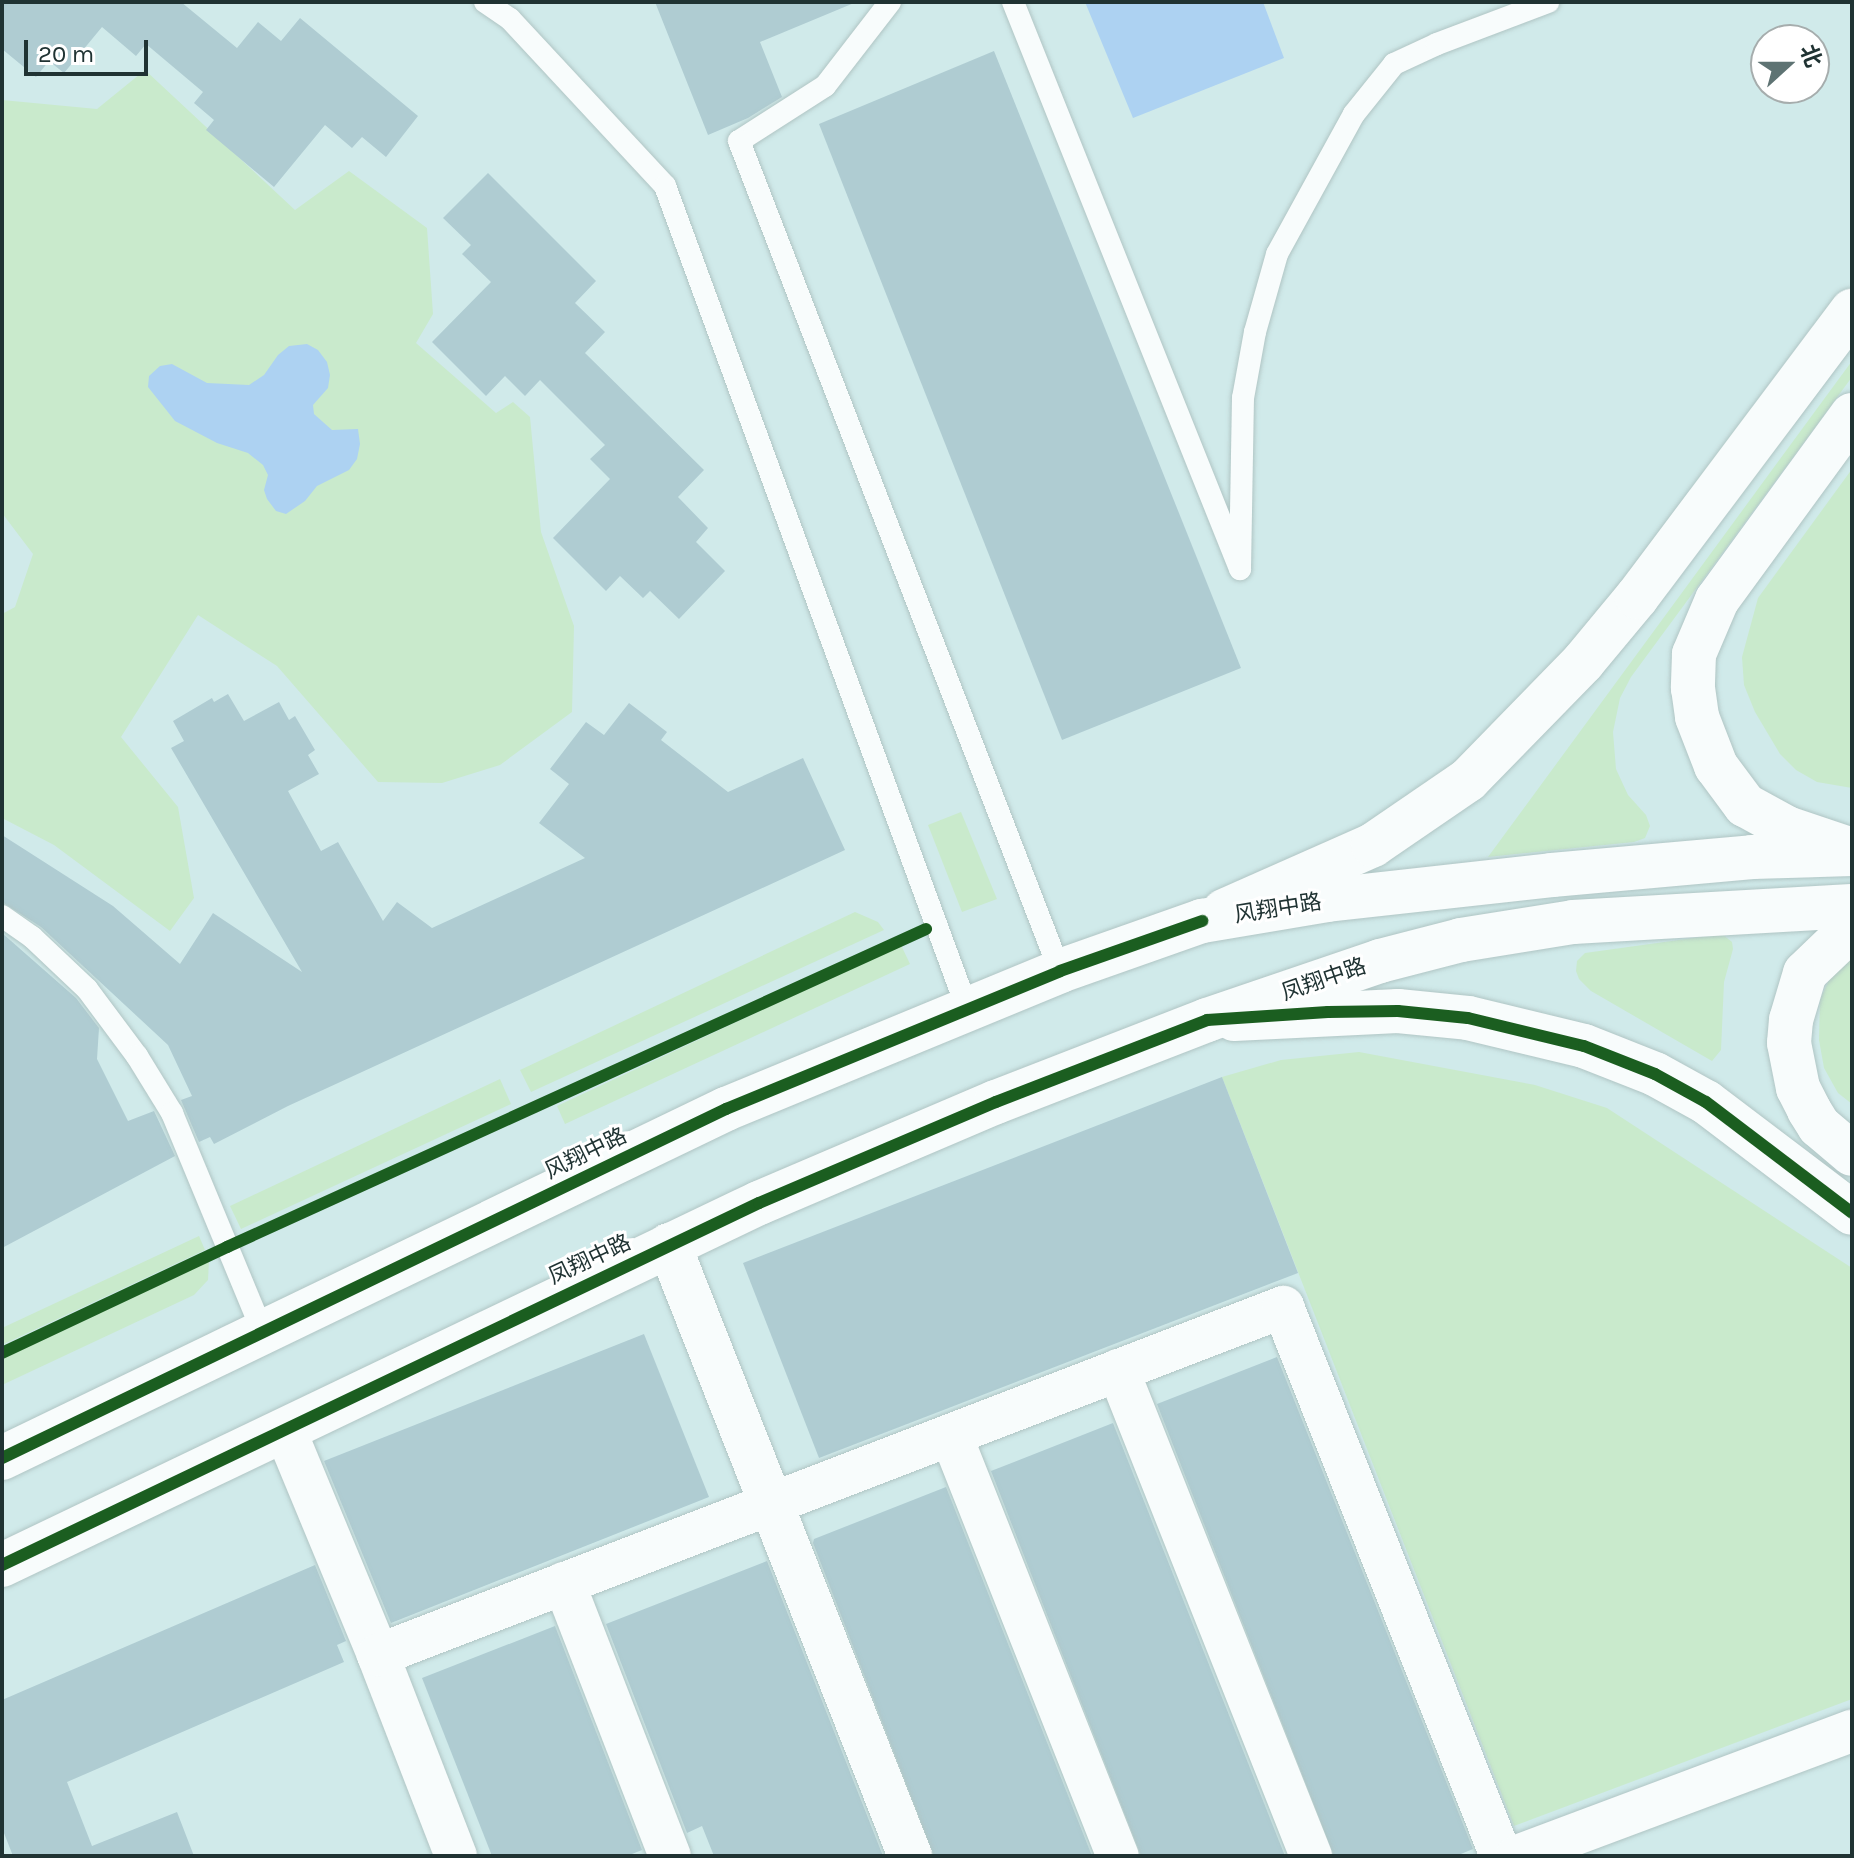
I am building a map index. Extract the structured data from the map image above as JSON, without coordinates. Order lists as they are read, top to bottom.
{
  "streets": {
    "main road": ["风翔中路", "凤翔中路"]
  },
  "scale_bar": "20 m",
  "north": "right"
}
